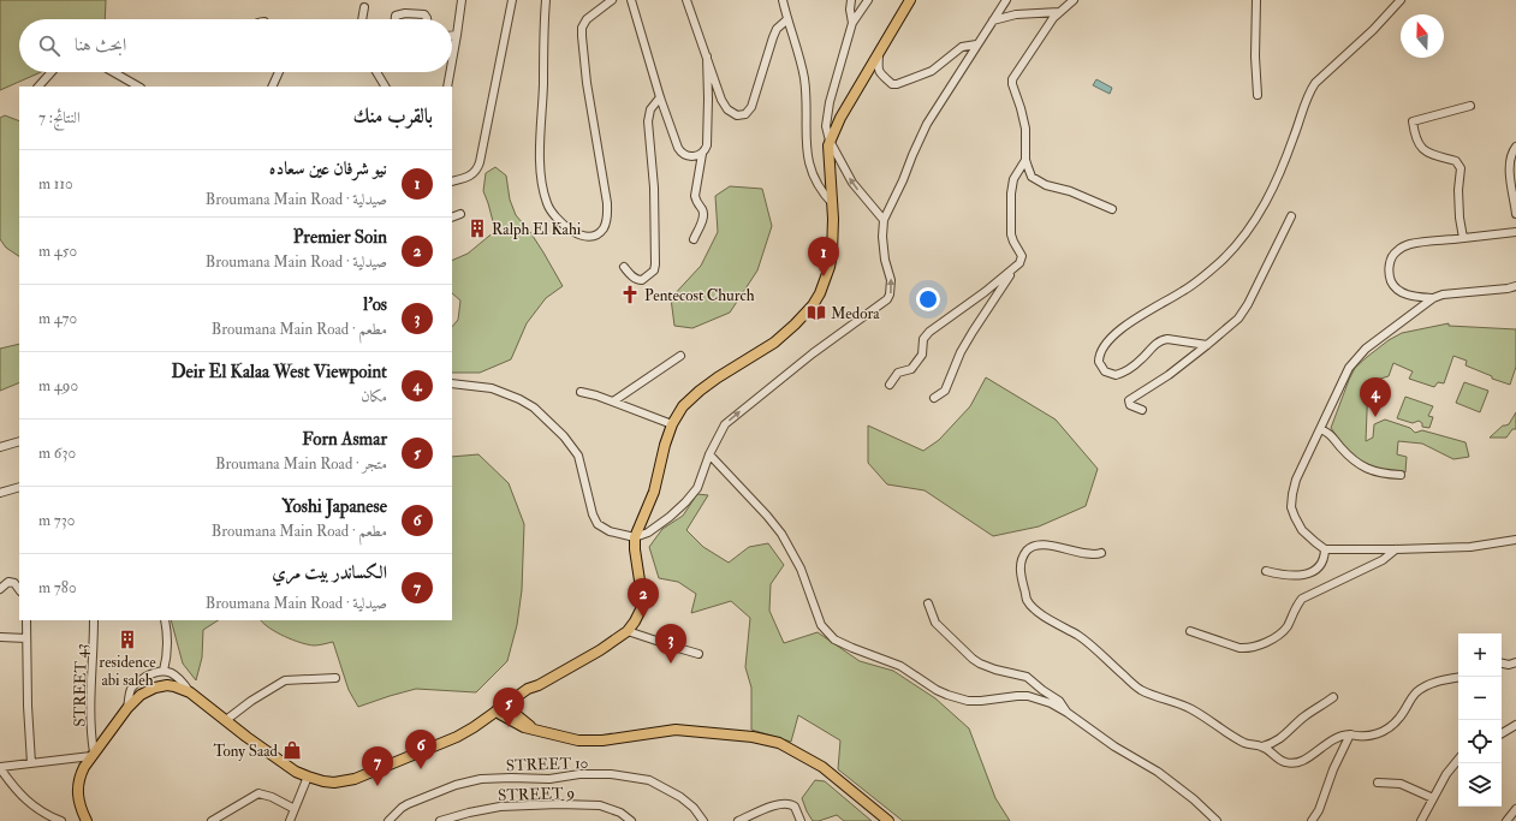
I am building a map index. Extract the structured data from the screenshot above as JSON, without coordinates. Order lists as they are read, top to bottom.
{
  "streets": {
    "street": ["STREET 43", "STREET 10", "STREET 9"]
  },
  "places": {
    "building": ["Ralph El Kahi", "residence abi saleh"],
    "church": ["Pentecost Church"],
    "library": ["Medora"],
    "shop": ["Tony Saad"]
  },
  "north": "top",
  "page": {
    "search": "ابحث هنا",
    "heading": ["بالقرب منك", "النتائج: 7"],
    "list": [
      {
        "mark": "1",
        "name": "نيو شرفان عين سعاده",
        "note": "صيدلية · Broumana Main Road",
        "value": "110 m"
      },
      {
        "mark": "2",
        "name": "Premier Soin",
        "note": "صيدلية · Broumana Main Road",
        "value": "450 m"
      },
      {
        "mark": "3",
        "name": "l'os",
        "note": "مطعم · Broumana Main Road",
        "value": "470 m"
      },
      {
        "mark": "4",
        "name": "Deir El Kalaa West Viewpoint",
        "note": "مكان",
        "value": "490 m"
      },
      {
        "mark": "5",
        "name": "Forn Asmar",
        "note": "متجر · Broumana Main Road",
        "value": "630 m"
      },
      {
        "mark": "6",
        "name": "Yoshi Japanese",
        "note": "مطعم · Broumana Main Road",
        "value": "730 m"
      },
      {
        "mark": "7",
        "name": "الكساندر بيت مري",
        "note": "صيدلية · Broumana Main Road",
        "value": "780 m"
      }
    ],
    "pins": [
      "1",
      "4",
      "2",
      "3",
      "5",
      "6",
      "7"
    ],
    "map_buttons": ["+", "−"]
  }
}
